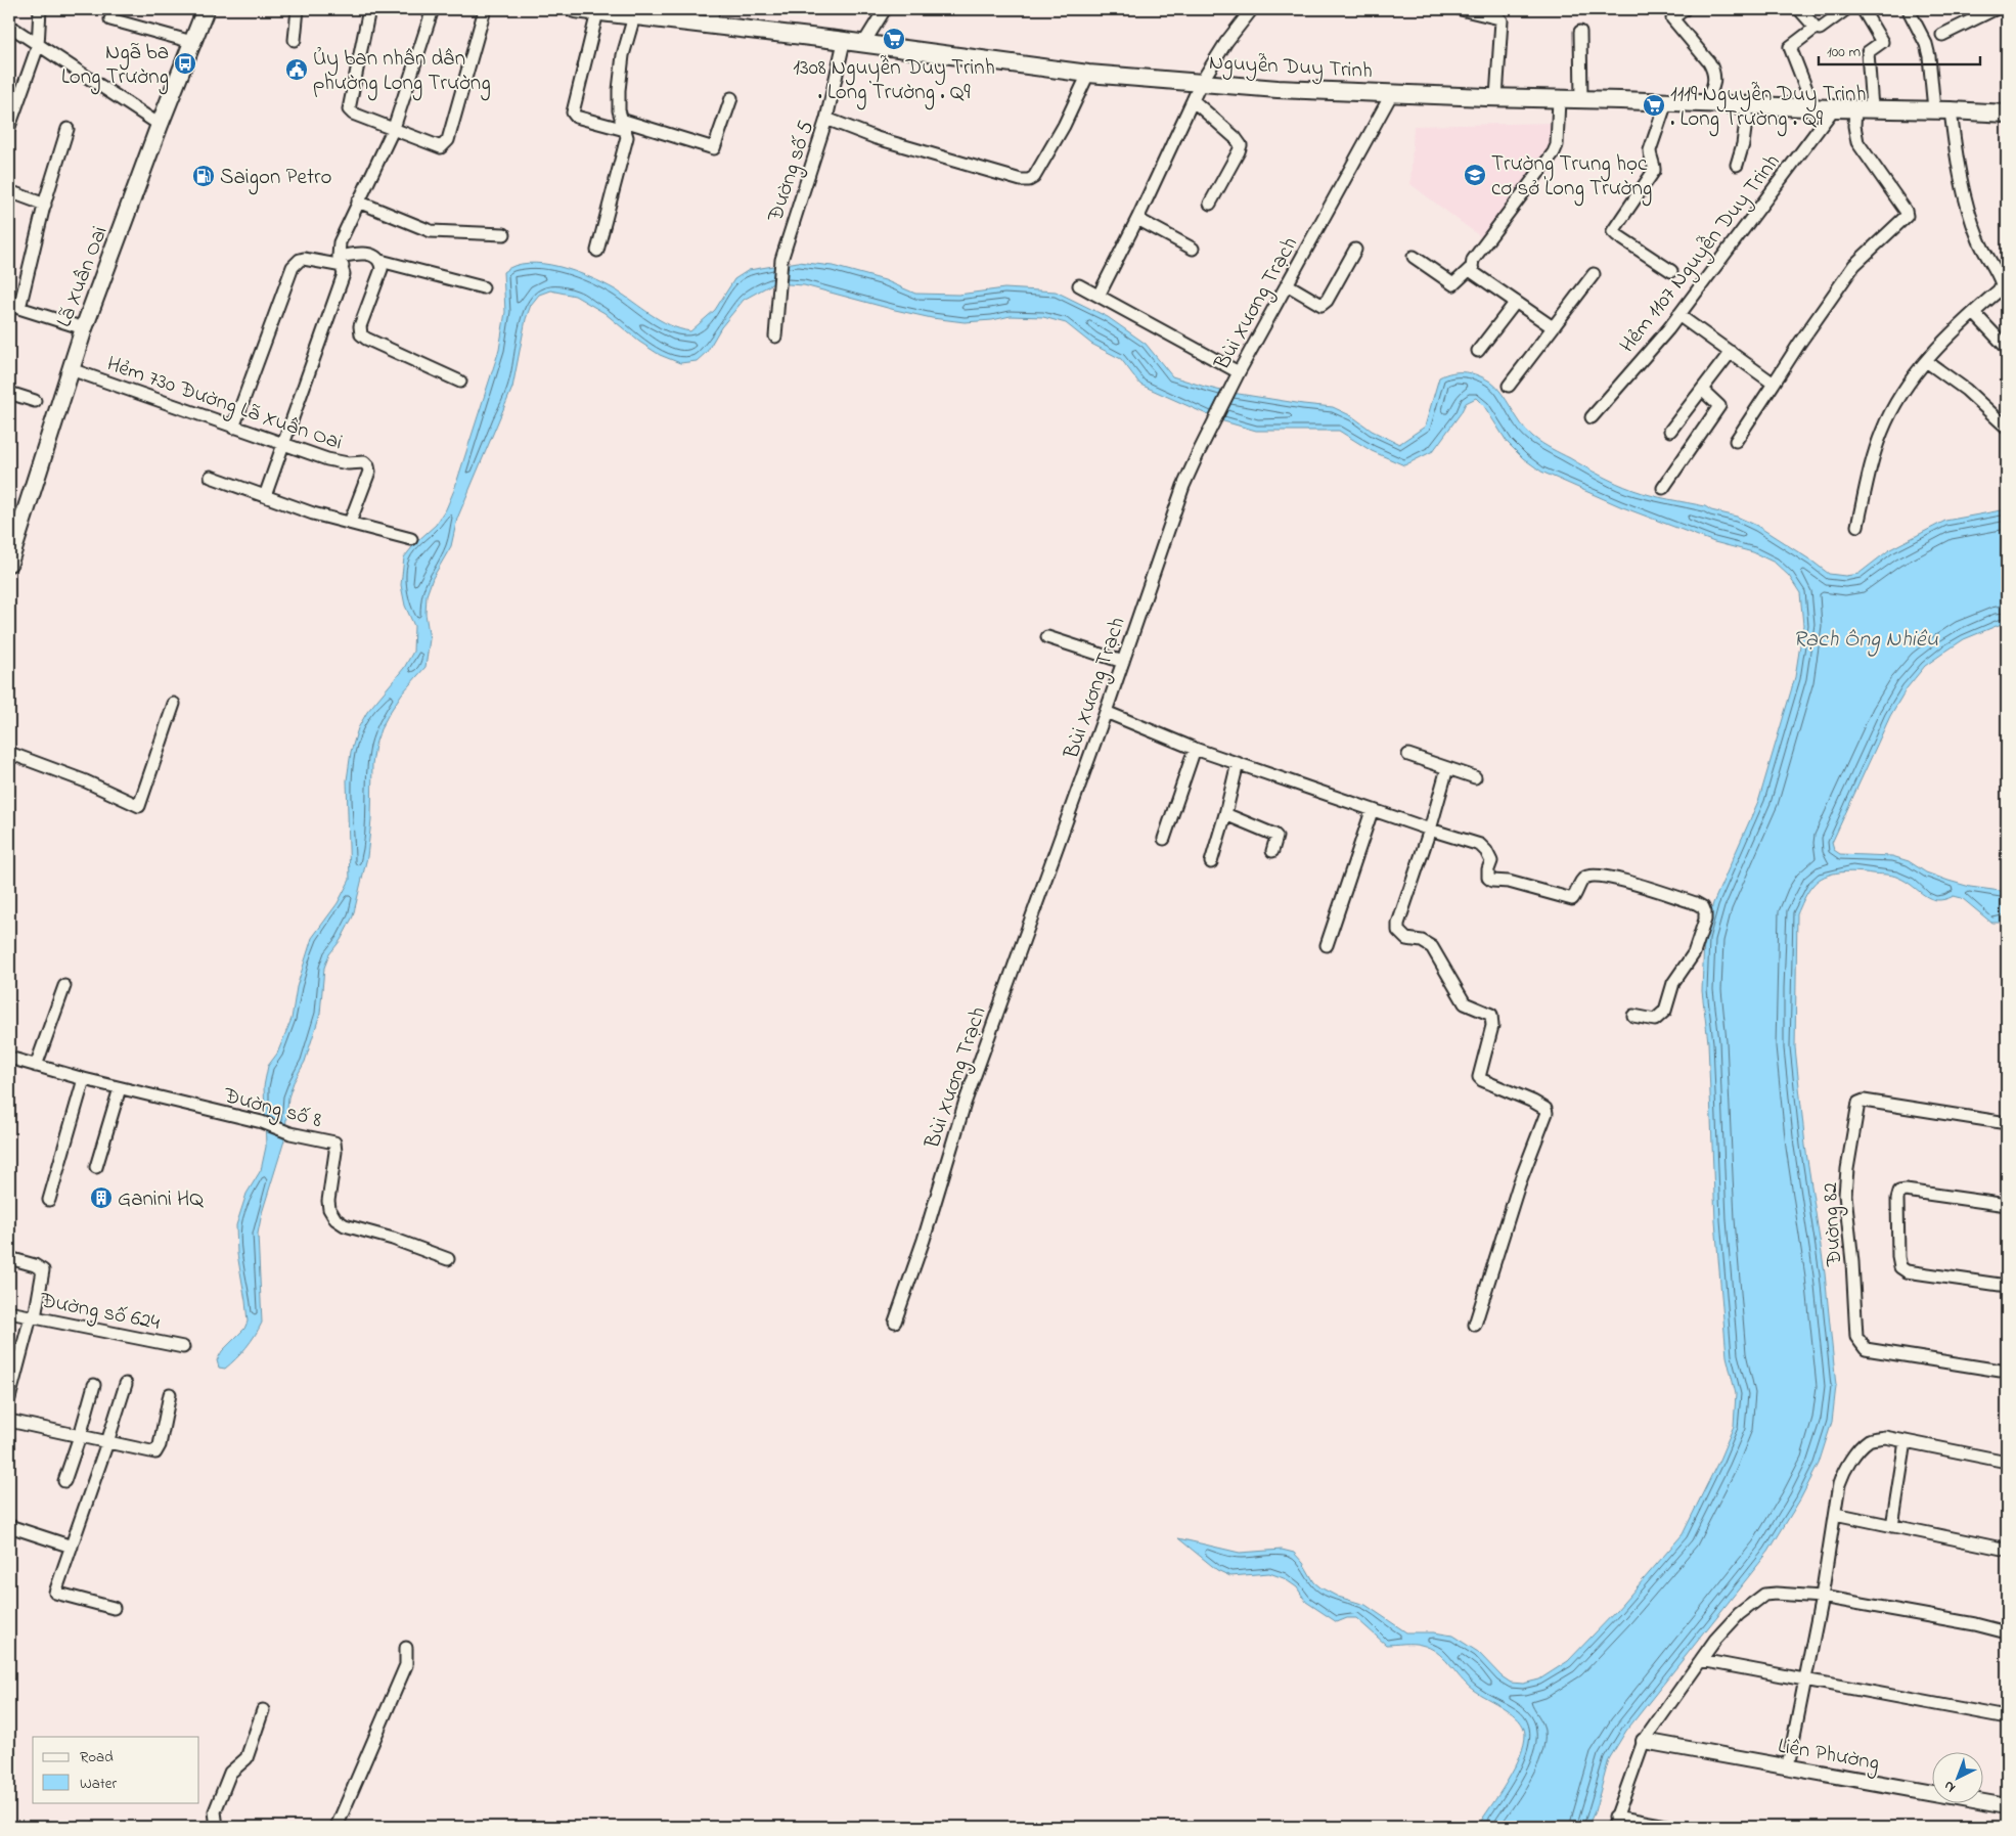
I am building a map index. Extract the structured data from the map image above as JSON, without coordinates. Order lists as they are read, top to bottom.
{
  "streets": {
    "main road": ["Nguyễn Duy Trinh", "Lã Xuân Oai"],
    "street": [
      "Đường số 5",
      "Hẻm 1107 Nguyễn Duy Trinh",
      "Bùi Xương Trạch",
      "Hẻm 730 Đường Lã Xuân Oai",
      "Đường số 8",
      "Đường 82",
      "Đường số 624",
      "Liên Phường"
    ]
  },
  "crossings": [
    ["Nguyễn Duy Trinh", "Đường số 5"],
    ["Nguyễn Duy Trinh", "Hẻm 1107 Nguyễn Duy Trinh"],
    ["Nguyễn Duy Trinh", "Bùi Xương Trạch"],
    ["Lã Xuân Oai", "Hẻm 730 Đường Lã Xuân Oai"]
  ],
  "water": ["Rạch Ông Nhiêu"],
  "places": {
    "supermarket": ["1308 Nguyễn Duy Trinh . Long Trường . Q9", "1119 Nguyễn Duy Trinh . Long Trường . Q9"],
    "bus stop": ["Ngã ba Long Trường"],
    "public building": ["Ủy ban nhân dân phường Long Trường"],
    "school or university": ["Trường Trung học cơ sở Long Trường"],
    "fuel station": ["Saigon Petro"],
    "building": ["Ganini HQ"]
  },
  "legend": ["Road", "Water"],
  "scale_bar": "100 m",
  "north": "bottom left"
}
